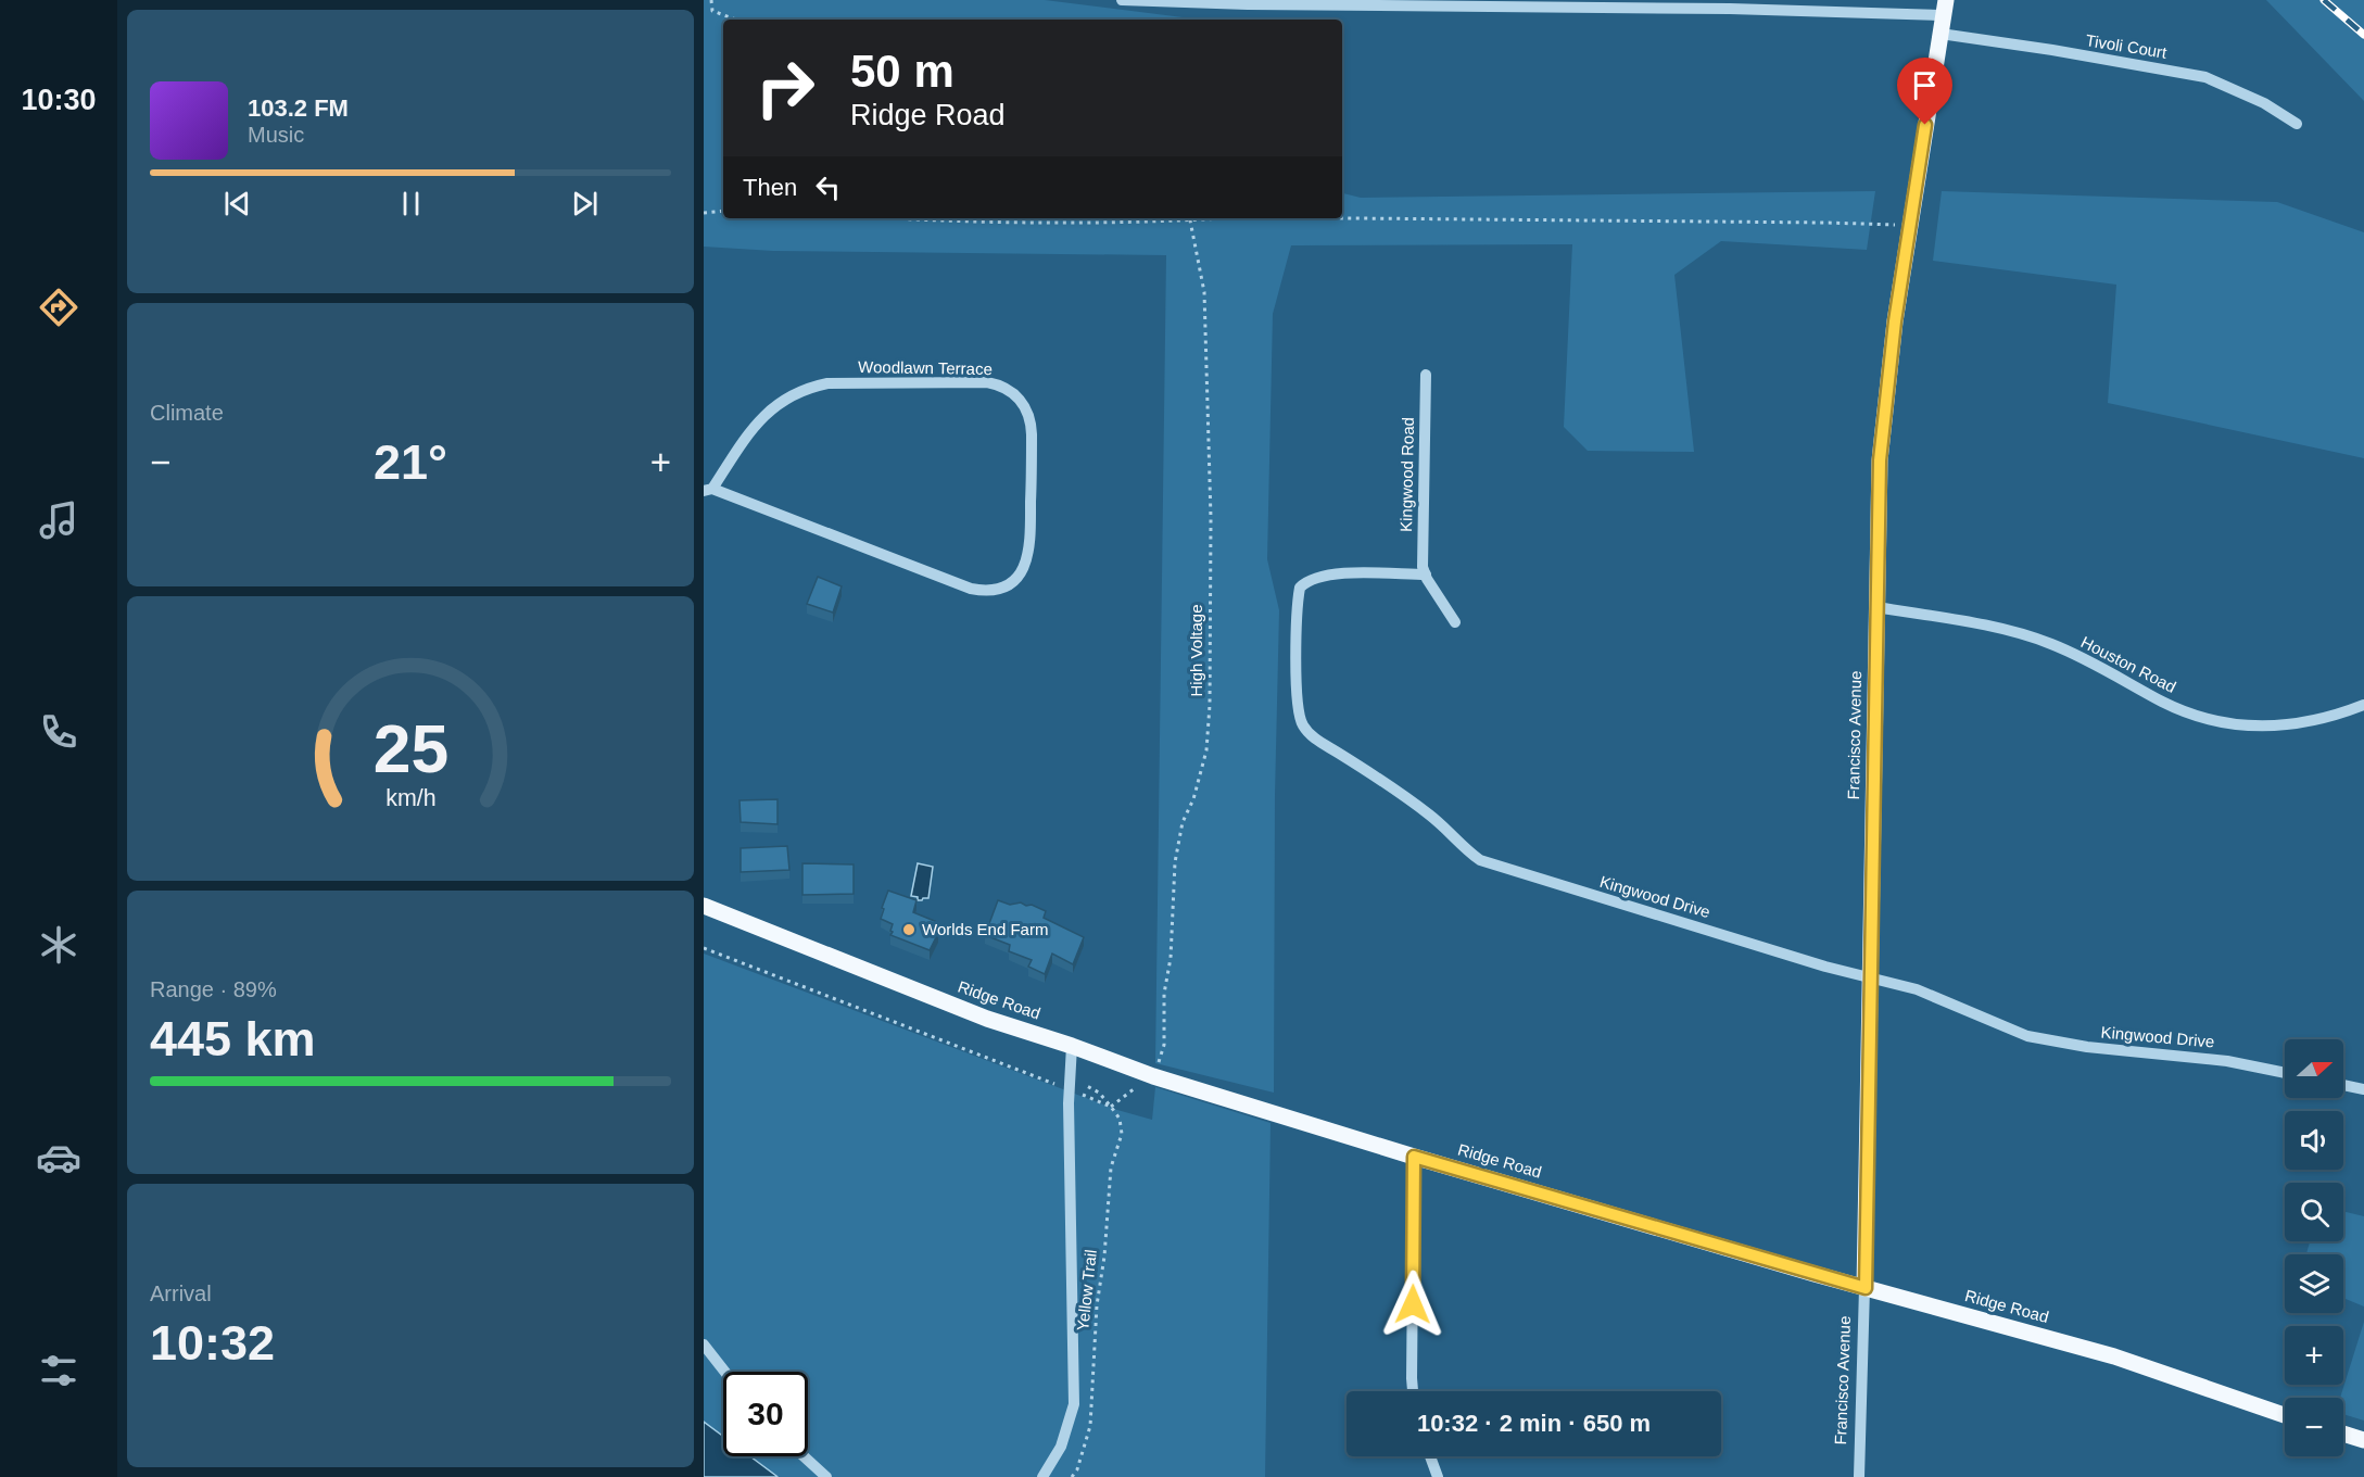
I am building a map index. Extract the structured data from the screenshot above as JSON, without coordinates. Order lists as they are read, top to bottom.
{
  "streets": {
    "main road": ["Francisco Avenue", "Ridge Road"],
    "street": [
      "Tivoli Court",
      "Woodlawn Terrace",
      "Kingwood Road",
      "Houston Road",
      "Kingwood Drive"
    ],
    "path": ["High Voltage", "Yellow Trail"]
  },
  "crossings": [
    ["Tivoli Court", "Francisco Avenue"],
    ["Kingwood Road", "Kingwood Drive"],
    ["High Voltage", "Ridge Road"],
    ["Houston Road", "Francisco Avenue"],
    ["Francisco Avenue", "Kingwood Drive"],
    ["Francisco Avenue", "Ridge Road"]
  ],
  "places": ["Worlds End Farm"],
  "north": "right",
  "page": {
    "tabs": "10:30",
    "turn": ["50 m", "Ridge Road"],
    "song": ["103.2 FM", "Music"],
    "then": "Then",
    "tile": [
      "Climate",
      ["Range · 89%", "445 km"],
      ["Arrival", "10:32"]
    ],
    "heat": ["−", "21°", "+"],
    "map_buttons": ["+", "−"],
    "limit": "30",
    "trip": "10:32 · 2 min · 650 m",
    "gauge": ["25", "km/h"]
  }
}
